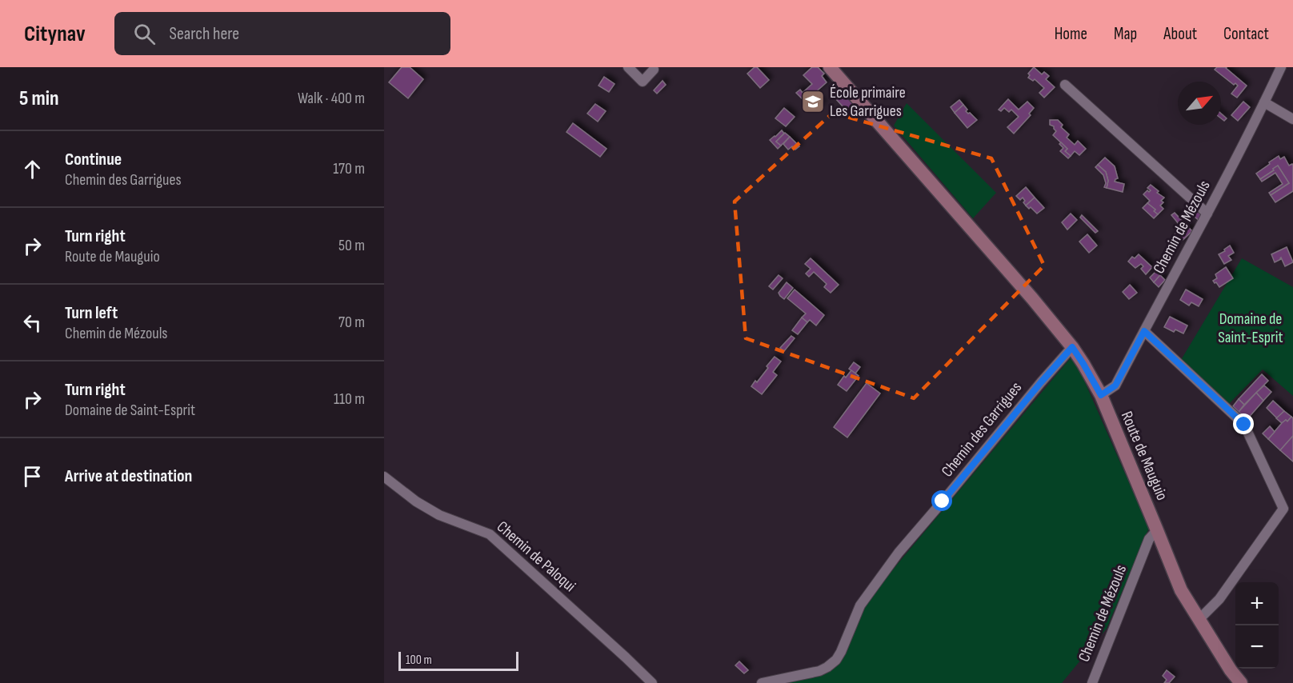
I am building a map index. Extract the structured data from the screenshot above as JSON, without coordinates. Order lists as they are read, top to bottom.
{
  "streets": {
    "street": [
      "Chemin de Mézouls",
      "Chemin des Garrigues",
      "Route de Mauguio",
      "Chemin de Paloqui"
    ]
  },
  "crossings": [
    ["Chemin de Mézouls", "Route de Mauguio"],
    ["Chemin des Garrigues", "Route de Mauguio"]
  ],
  "parks": ["Domaine de Saint-Esprit"],
  "places": {
    "school or university": ["École primaire Les Garrigues"]
  },
  "scale_bar": "100 m",
  "north": "top right",
  "page": {
    "header": "Citynav",
    "search": "Search here",
    "nav": [
      "Home",
      "Map",
      "About",
      "Contact"
    ],
    "heading": ["5 min", "Walk · 400 m"],
    "list": [
      ["Continue", "Chemin des Garrigues", "170 m"],
      ["Turn right", "Route de Mauguio", "50 m"],
      ["Turn left", "Chemin de Mézouls", "70 m"],
      ["Turn right", "Domaine de Saint-Esprit", "110 m"],
      "Arrive at destination"
    ],
    "map_buttons": ["+", "−"],
    "scale": "100 m"
  }
}
